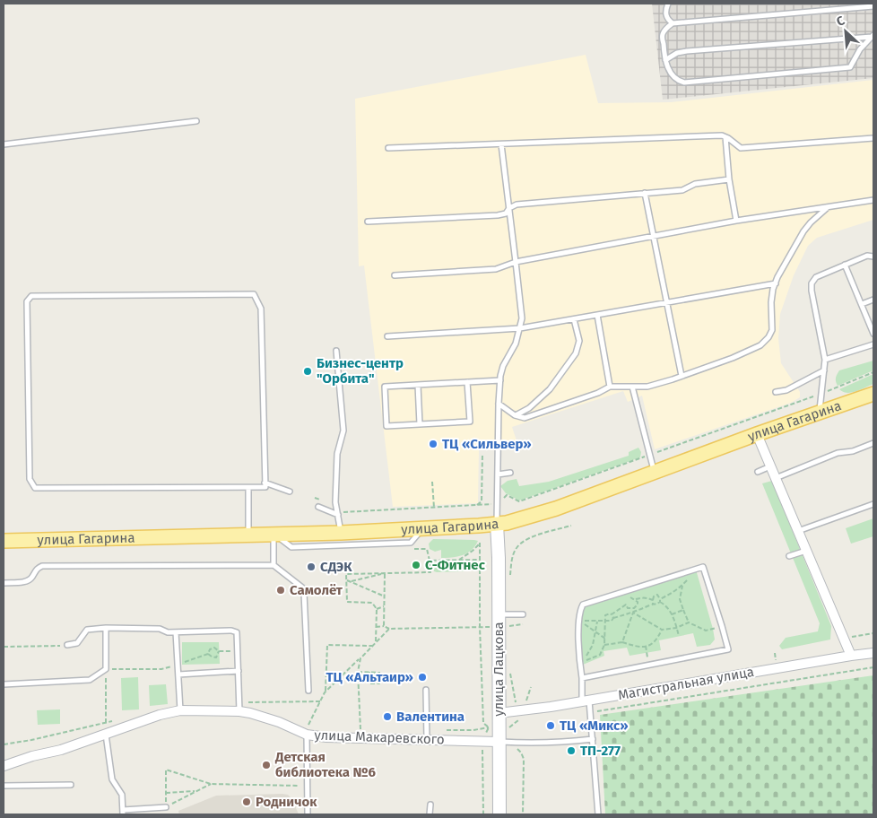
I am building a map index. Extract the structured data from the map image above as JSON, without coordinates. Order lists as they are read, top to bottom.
{
  "streets": {
    "main road": ["улица Гагарина"],
    "street": ["улица Лацкова", "Магистральная улица", "улица Макаревского"]
  },
  "crossings": [
    ["улица Гагарина", "улица Лацкова"],
    ["улица Лацкова", "Магистральная улица"],
    ["улица Лацкова", "улица Макаревского"]
  ],
  "places": [
    "Бизнес-центр \"Орбита\"",
    "ТЦ «Сильвер»",
    "С-Фитнес",
    "СДЭК",
    "Самолёт",
    "ТЦ «Альтаир»",
    "Валентина",
    "ТЦ «Микс»",
    "ТП-277",
    "Детская библиотека №6",
    "Родничок"
  ],
  "north": "top left"
}
